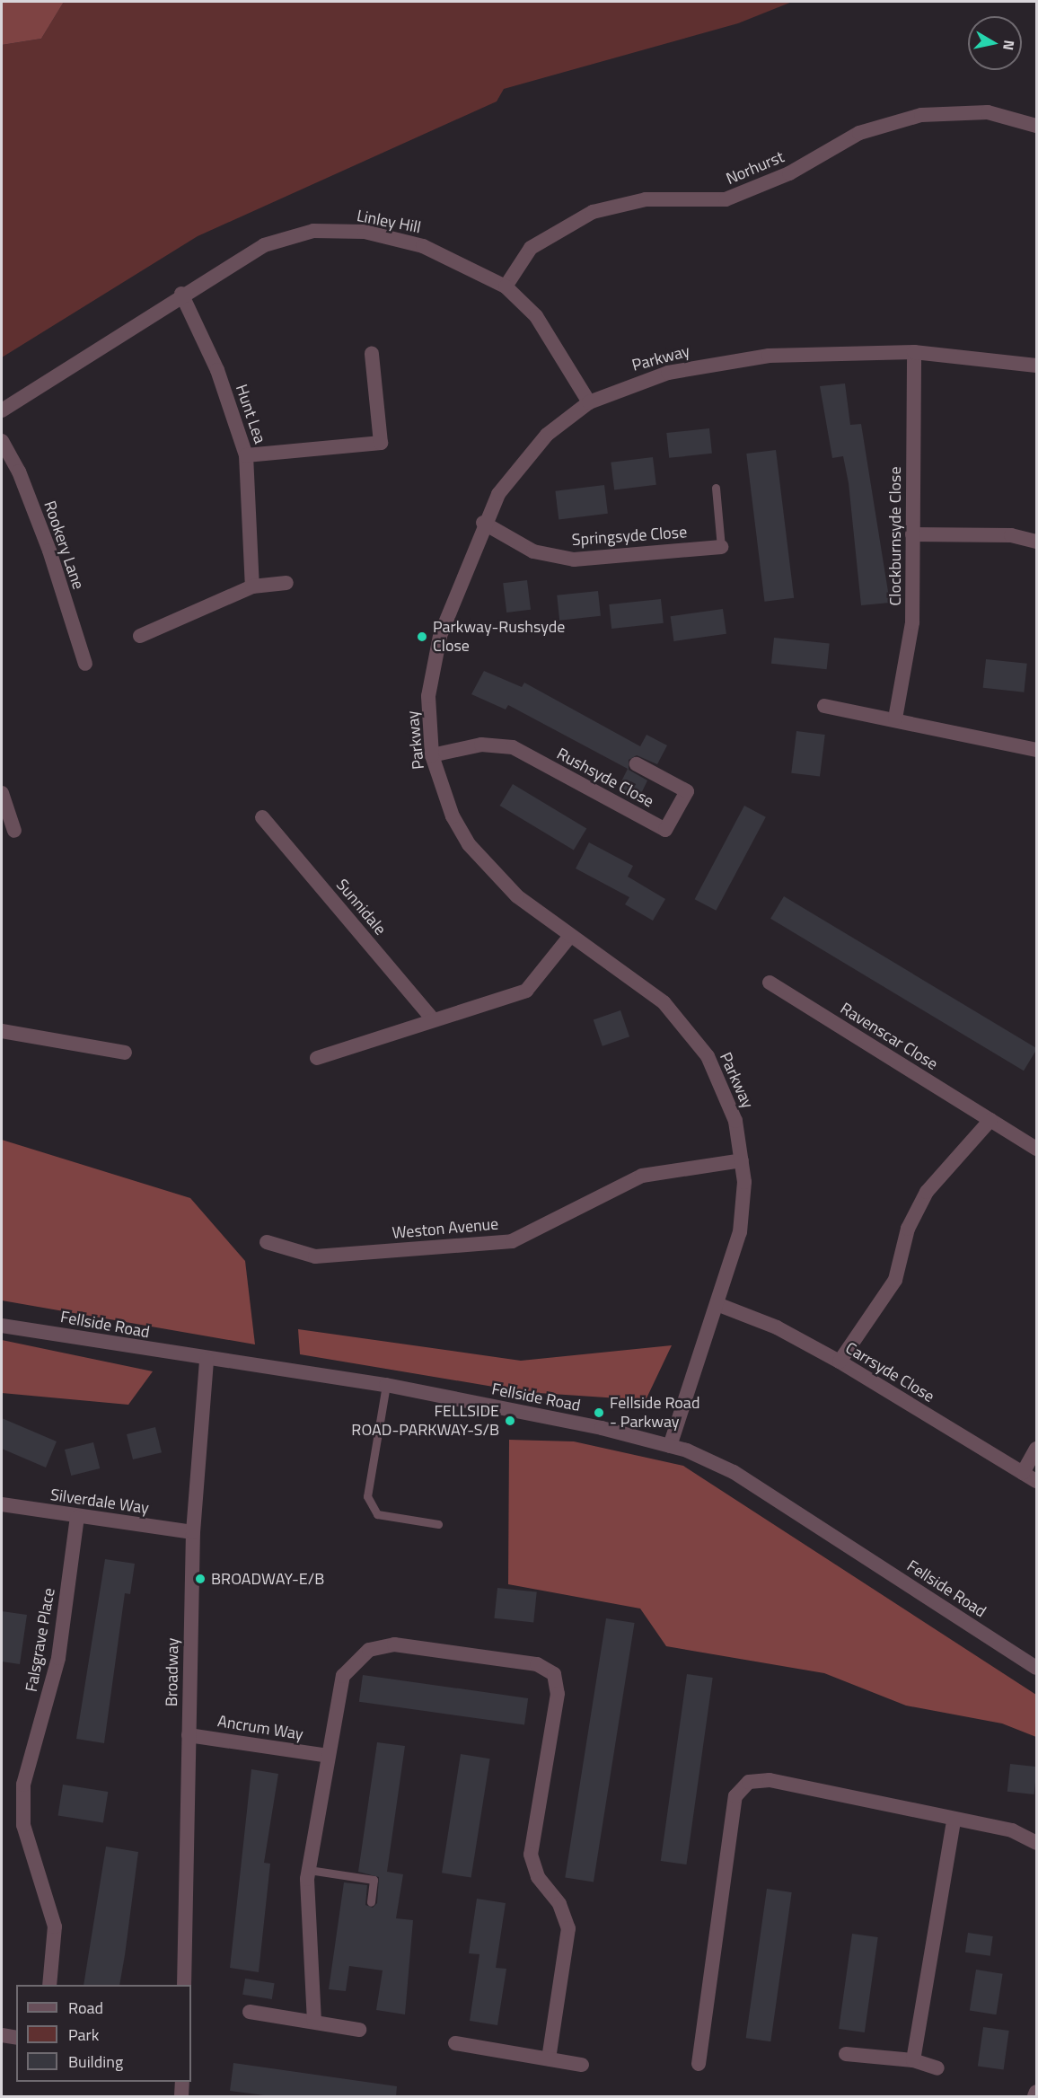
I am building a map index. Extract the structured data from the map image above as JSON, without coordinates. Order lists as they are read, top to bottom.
{
  "streets": {
    "street": [
      "Norhurst",
      "Linley Hill",
      "Parkway",
      "Hunt Lea",
      "Springsyde Close",
      "Clockburnsyde Close",
      "Rookery Lane",
      "Rushsyde Close",
      "Sunnidale",
      "Ravenscar Close",
      "Weston Avenue",
      "Fellside Road",
      "Carrsyde Close",
      "Silverdale Way",
      "Falsgrave Place",
      "Broadway",
      "Ancrum Way"
    ]
  },
  "crossings": [
    ["Norhurst", "Linley Hill"],
    ["Linley Hill", "Parkway"],
    ["Linley Hill", "Hunt Lea"],
    ["Parkway", "Springsyde Close"],
    ["Parkway", "Clockburnsyde Close"],
    ["Parkway", "Rushsyde Close"],
    ["Parkway", "Weston Avenue"],
    ["Parkway", "Fellside Road"],
    ["Parkway", "Carrsyde Close"],
    ["Fellside Road", "Broadway"],
    ["Silverdale Way", "Falsgrave Place"],
    ["Silverdale Way", "Broadway"],
    ["Broadway", "Ancrum Way"]
  ],
  "places": [
    "Parkway-Rushsyde Close",
    "Fellside Road - Parkway",
    "FELLSIDE ROAD-PARKWAY-S/B",
    "BROADWAY-E/B"
  ],
  "legend": ["Road", "Park", "Building"],
  "north": "right"
}
